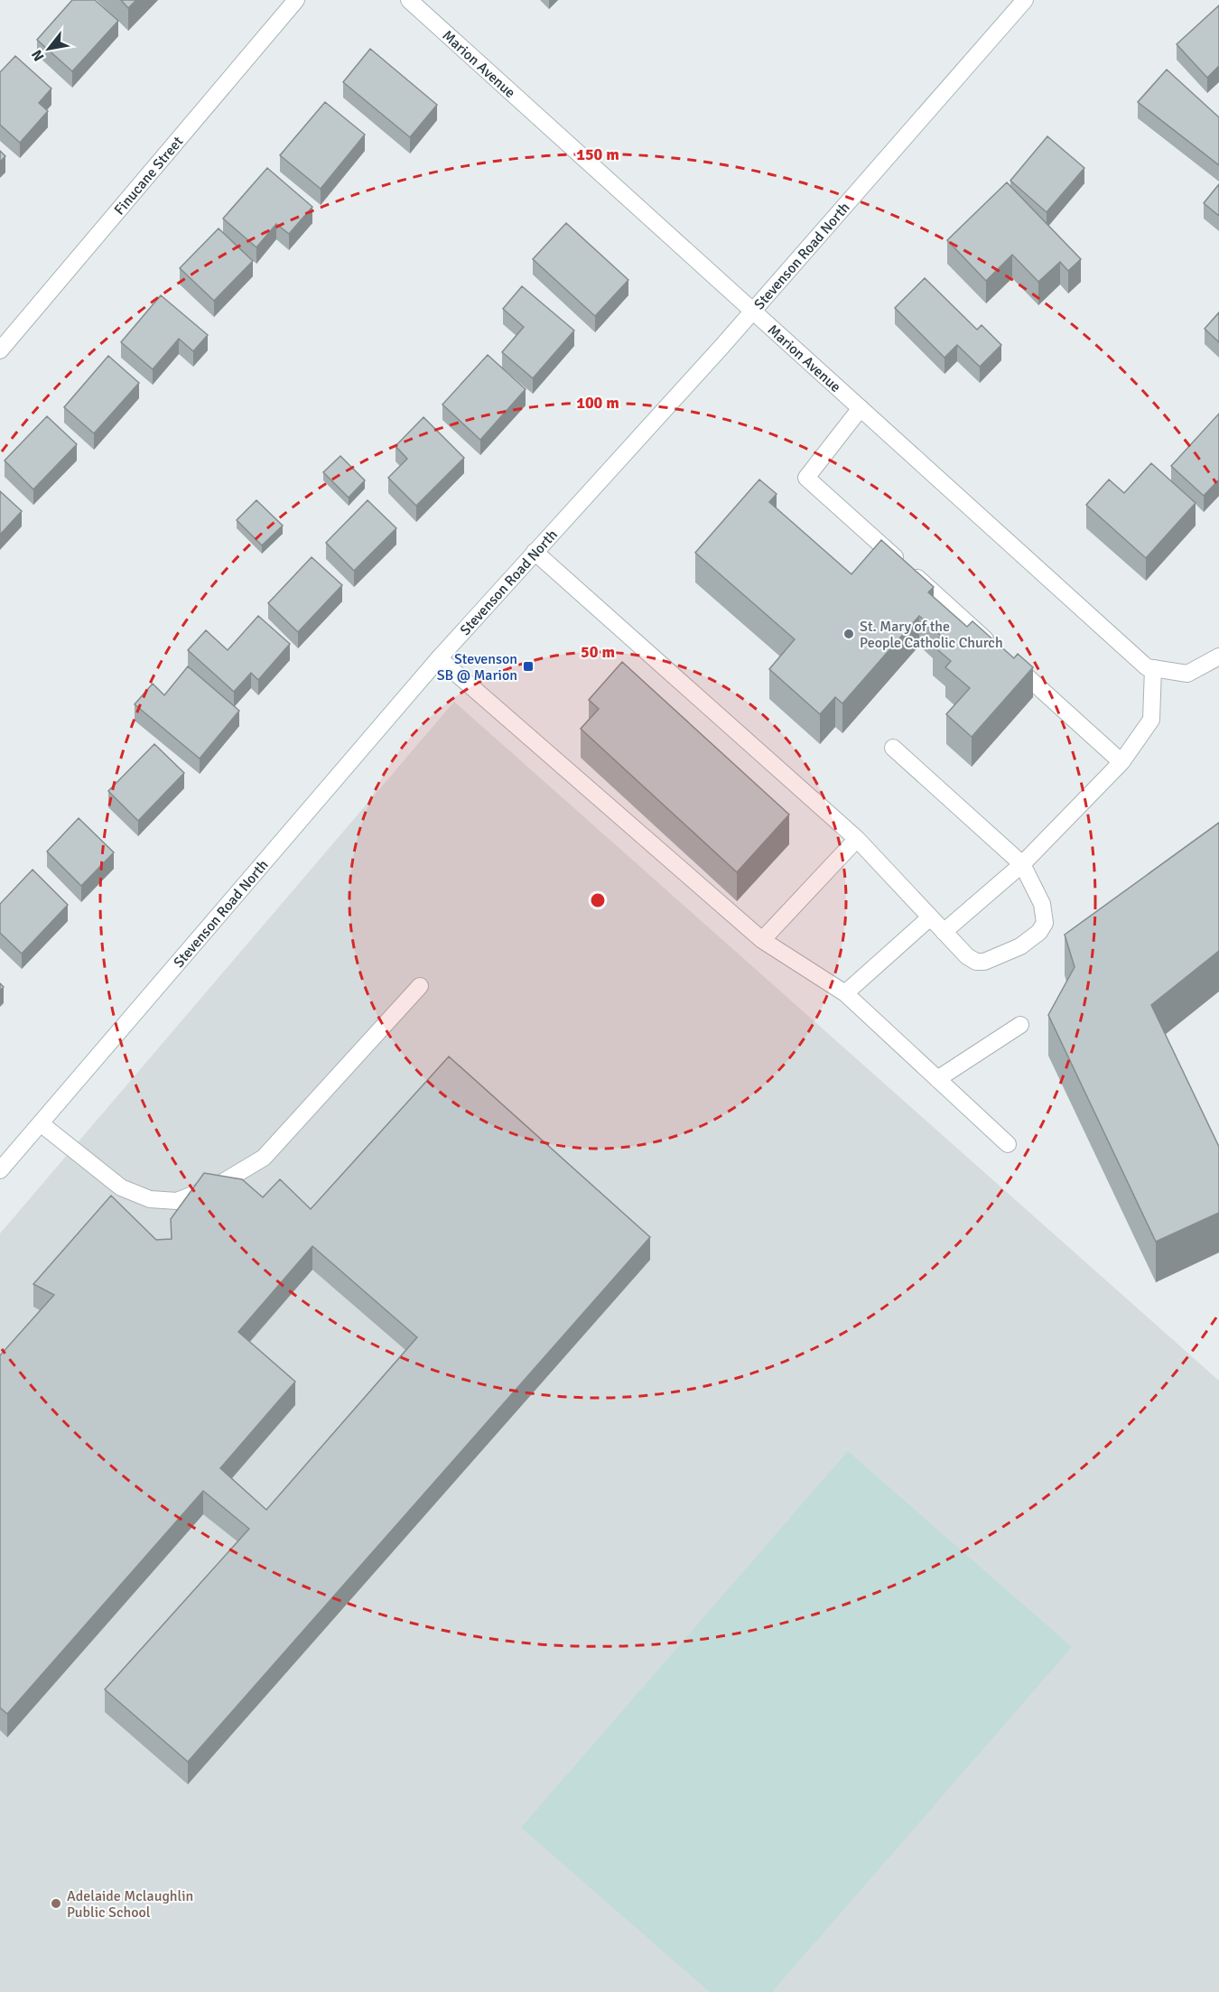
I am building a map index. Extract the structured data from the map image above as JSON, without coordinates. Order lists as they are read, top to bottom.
{
  "streets": {
    "main road": ["Marion Avenue", "Finucane Street", "Stevenson Road North"]
  },
  "crossings": [
    ["Marion Avenue", "Stevenson Road North"]
  ],
  "places": {
    "other": ["St. Mary of the People Catholic Church", "Adelaide Mclaughlin Public School"],
    "transit": ["Stevenson SB @ Marion"]
  },
  "north": "bottom left",
  "rings": ["150 m", "100 m", "50 m"]
}
